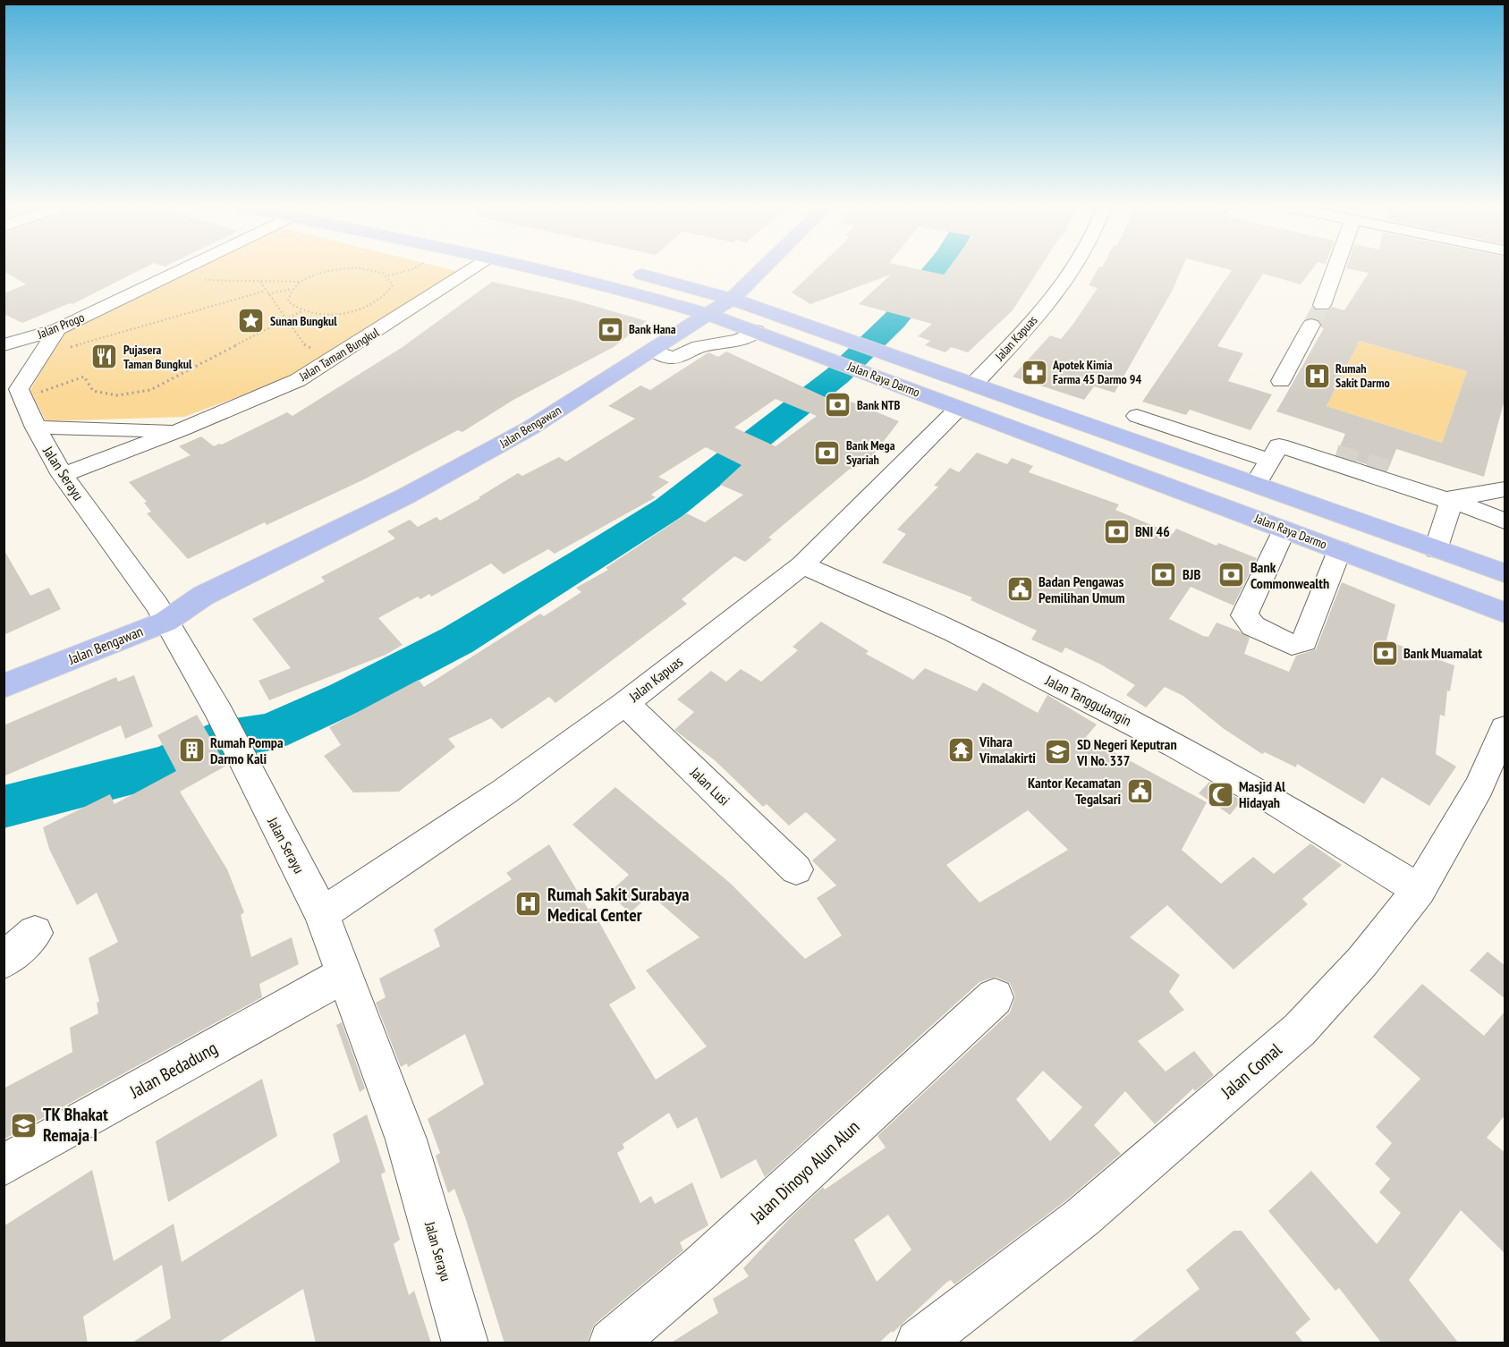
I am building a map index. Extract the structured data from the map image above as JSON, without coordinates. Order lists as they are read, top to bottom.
{
  "streets": {
    "main road": ["Jalan Raya Darmo", "Jalan Bengawan"],
    "street": [
      "Jalan Progo",
      "Jalan Kapuas",
      "Jalan Taman Bungkul",
      "Jalan Serayu",
      "Jalan Tanggulangin",
      "Jalan Lusi",
      "Jalan Bedadung",
      "Jalan Comal",
      "Jalan Dinoyo Alun Alun"
    ]
  },
  "crossings": [
    ["Jalan Kapuas", "Jalan Raya Darmo"],
    ["Jalan Kapuas", "Jalan Serayu"],
    ["Jalan Kapuas", "Jalan Tanggulangin"],
    ["Jalan Kapuas", "Jalan Lusi"],
    ["Jalan Taman Bungkul", "Jalan Serayu"],
    ["Jalan Raya Darmo", "Jalan Bengawan"],
    ["Jalan Bengawan", "Jalan Serayu"],
    ["Jalan Serayu", "Jalan Bedadung"],
    ["Jalan Tanggulangin", "Jalan Comal"]
  ],
  "places": {
    "place": ["Sunan Bungkul"],
    "bank": [
      "Bank Hana",
      "Bank NTB",
      "Bank Mega Syariah",
      "BNI 46",
      "BJB",
      "Bank Commonwealth",
      "Bank Muamalat"
    ],
    "restaurant": ["Pujasera Taman Bungkul"],
    "pharmacy": ["Apotek Kimia Farma 45 Darmo 94"],
    "hospital": ["Rumah Sakit Darmo", "Rumah Sakit Surabaya Medical Center"],
    "public building": ["Badan Pengawas Pemilihan Umum", "Kantor Kecamatan Tegalsari"],
    "temple": ["Vihara Vimalakirti"],
    "building": ["Rumah Pompa Darmo Kali"],
    "school or university": ["SD Negeri Keputran VI No. 337", "TK Bhakat Remaja I"],
    "mosque": ["Masjid Al Hidayah"]
  }
}
